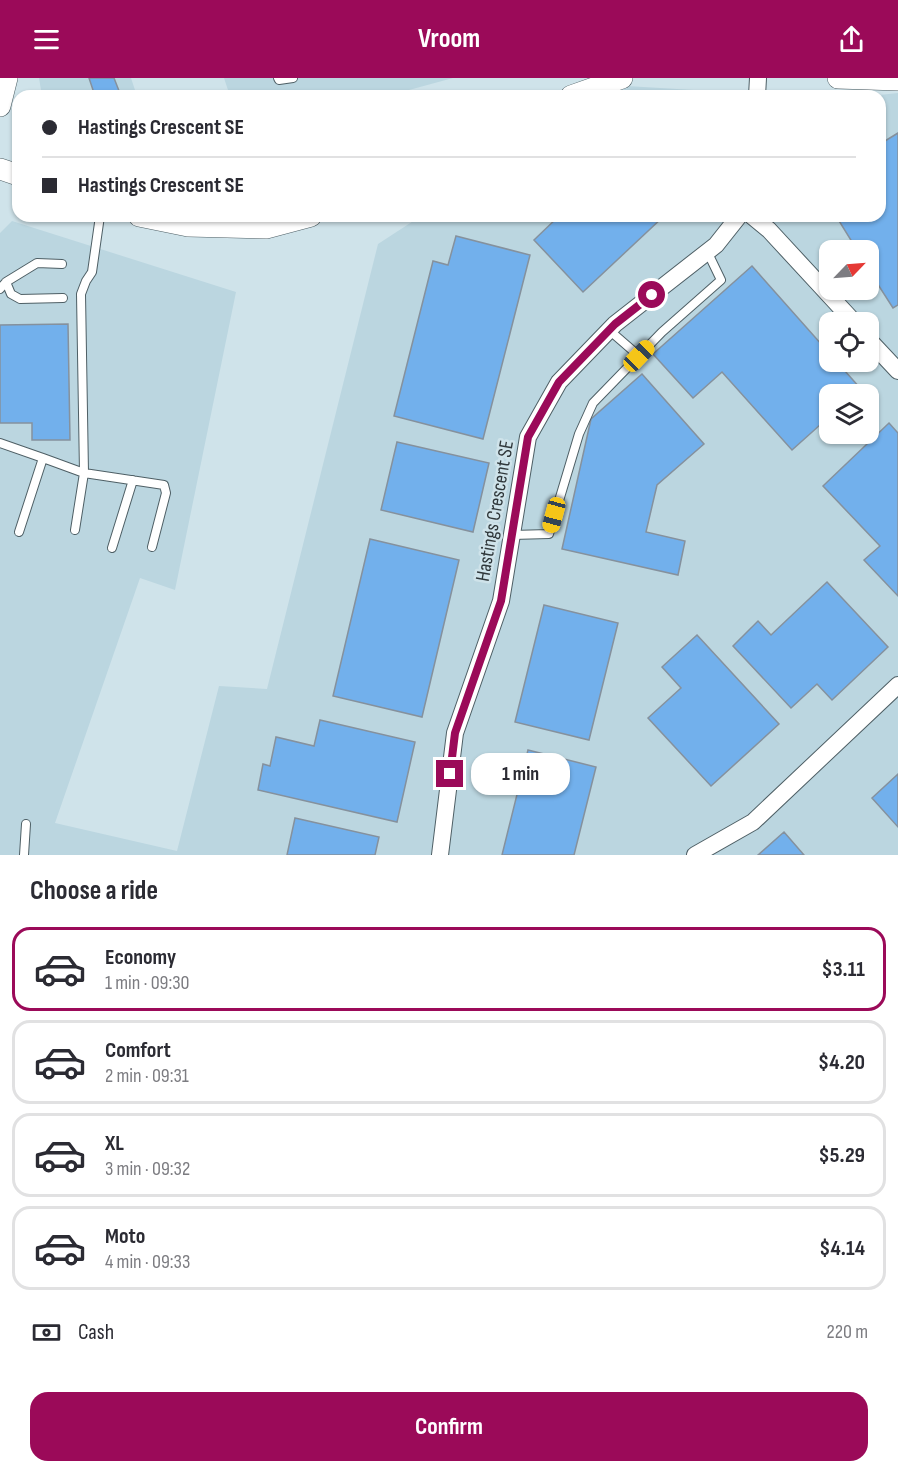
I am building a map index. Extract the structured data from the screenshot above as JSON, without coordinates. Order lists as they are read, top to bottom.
{
  "streets": {
    "street": ["Hastings Crescent SE"]
  },
  "north": "top right",
  "page": {
    "header": "Vroom",
    "banner": ["Hastings Crescent SE", "Hastings Crescent SE"],
    "bubble": "1 min",
    "heading": "Choose a ride",
    "list": [
      {
        "name": "Economy",
        "note": "1 min · 09:30",
        "value": "$3.11"
      },
      {
        "name": "Comfort",
        "note": "2 min · 09:31",
        "value": "$4.20"
      },
      {
        "name": "XL",
        "note": "3 min · 09:32",
        "value": "$5.29"
      },
      {
        "name": "Moto",
        "note": "4 min · 09:33",
        "value": "$4.14"
      }
    ],
    "pay": ["Cash", "220 m"],
    "buttons": "Confirm"
  }
}
